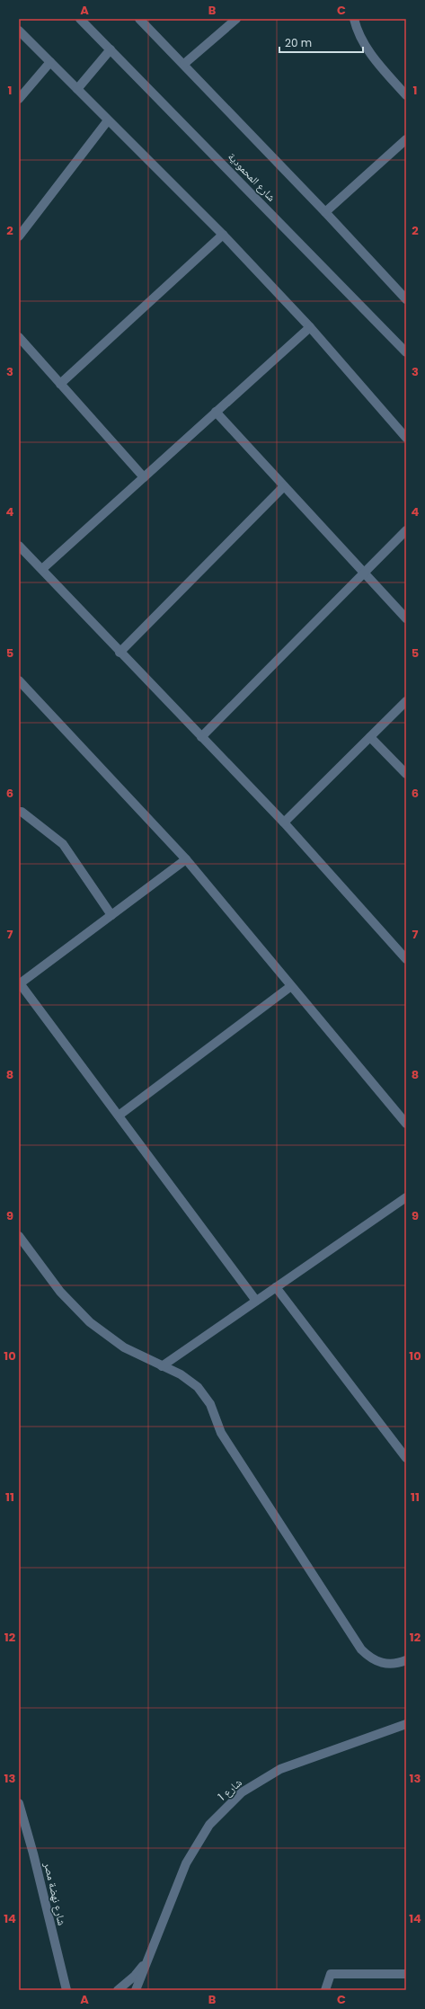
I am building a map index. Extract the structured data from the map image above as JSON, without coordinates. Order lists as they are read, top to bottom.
{
  "streets": {
    "street": ["شارع المحمودية", "شارع 1", "شارع نهضة مصر"]
  },
  "scale_bar": "20 m",
  "grid": {
    "columns": ["A", "B", "C"],
    "rows": [
      "1",
      "2",
      "3",
      "4",
      "5",
      "6",
      "7",
      "8",
      "9",
      "10",
      "11",
      "12",
      "13",
      "14"
    ]
  }
}
